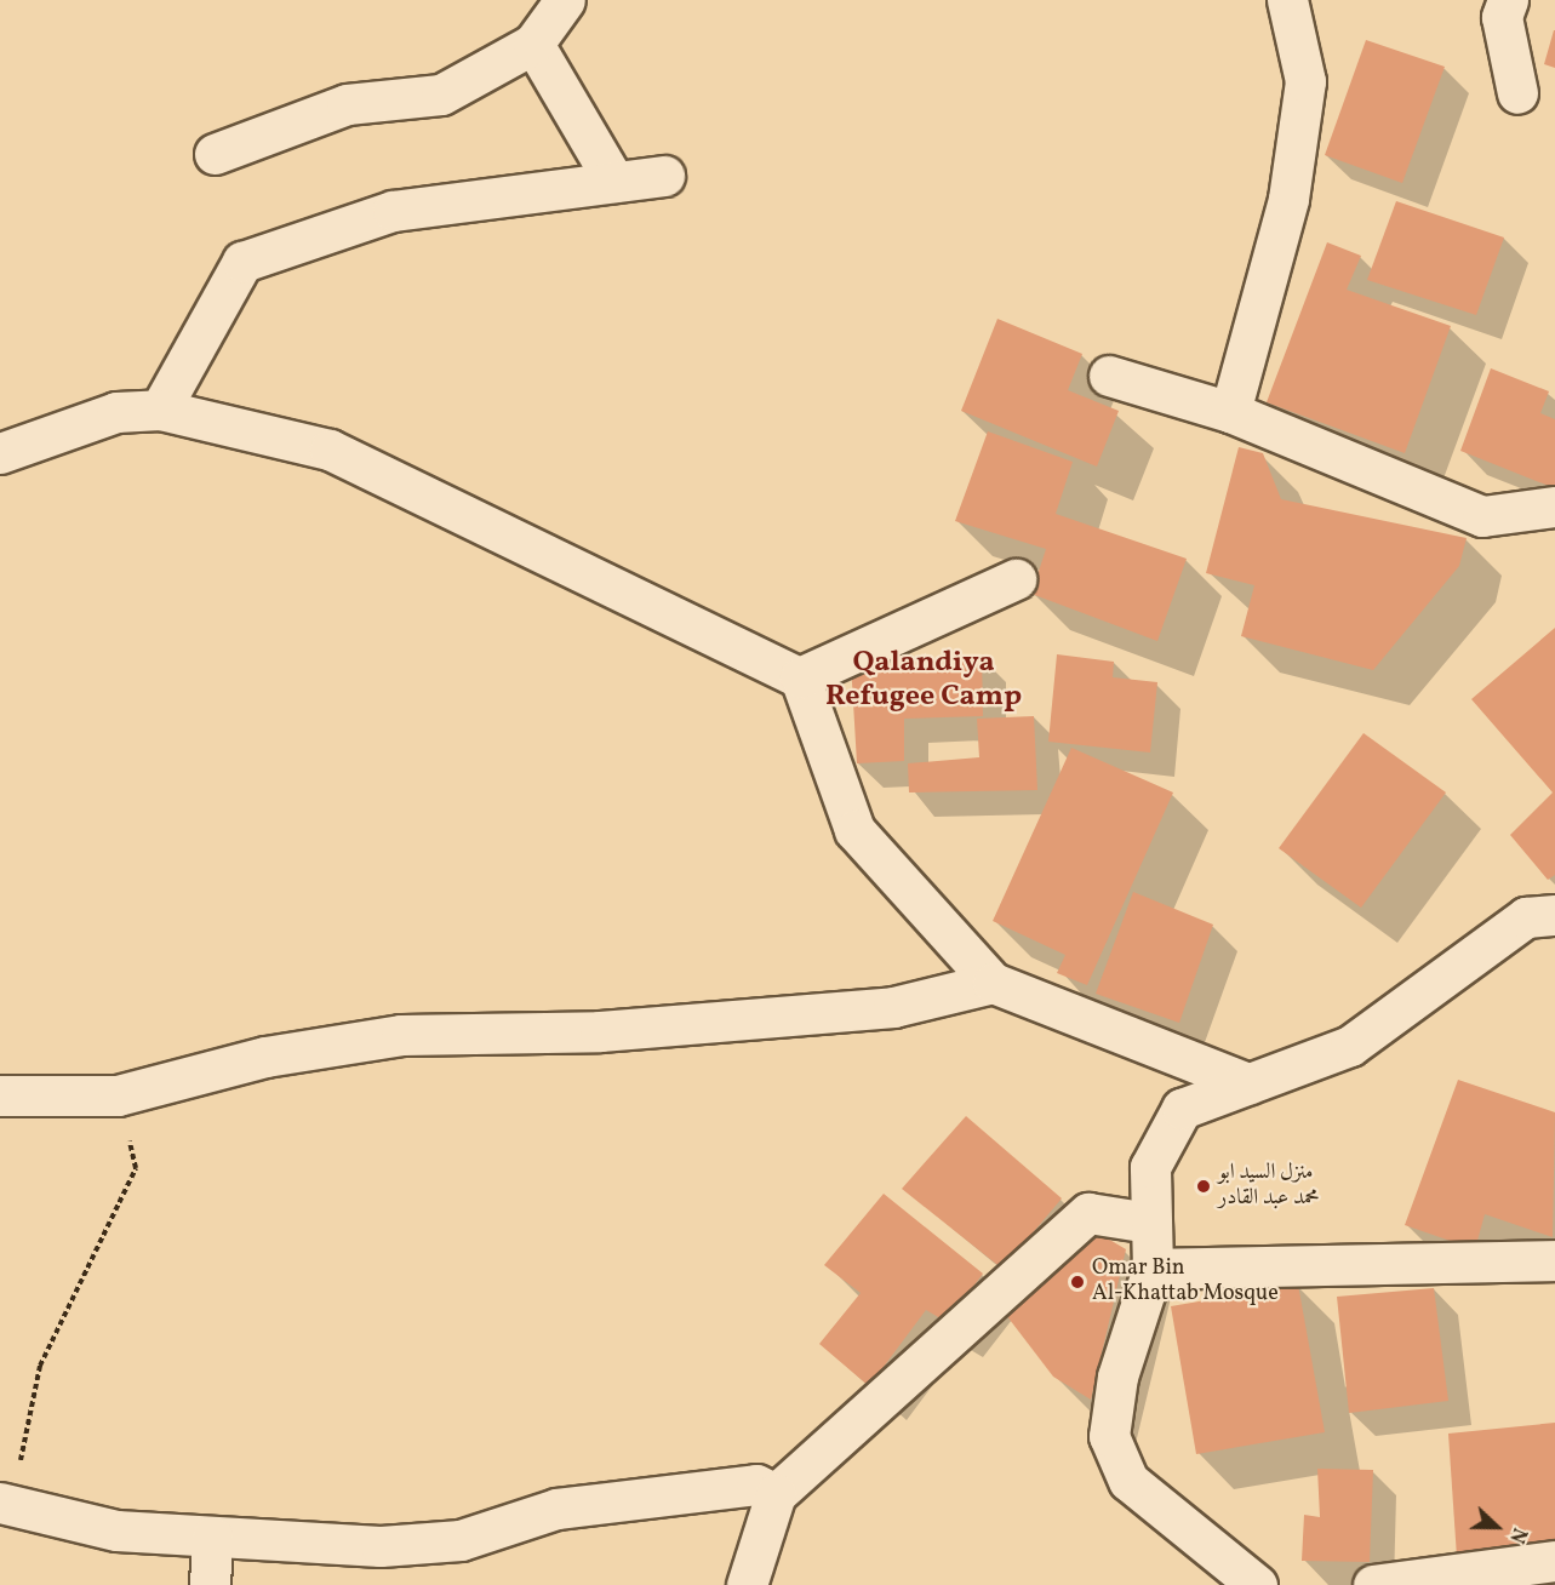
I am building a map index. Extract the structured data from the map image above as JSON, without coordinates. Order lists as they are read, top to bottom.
{
  "districts": ["Qalandiya Refugee Camp"],
  "places": ["منزل السيد ابو محمد عبد القادر", "Omar Bin Al-Khattab Mosque"],
  "north": "right"
}
